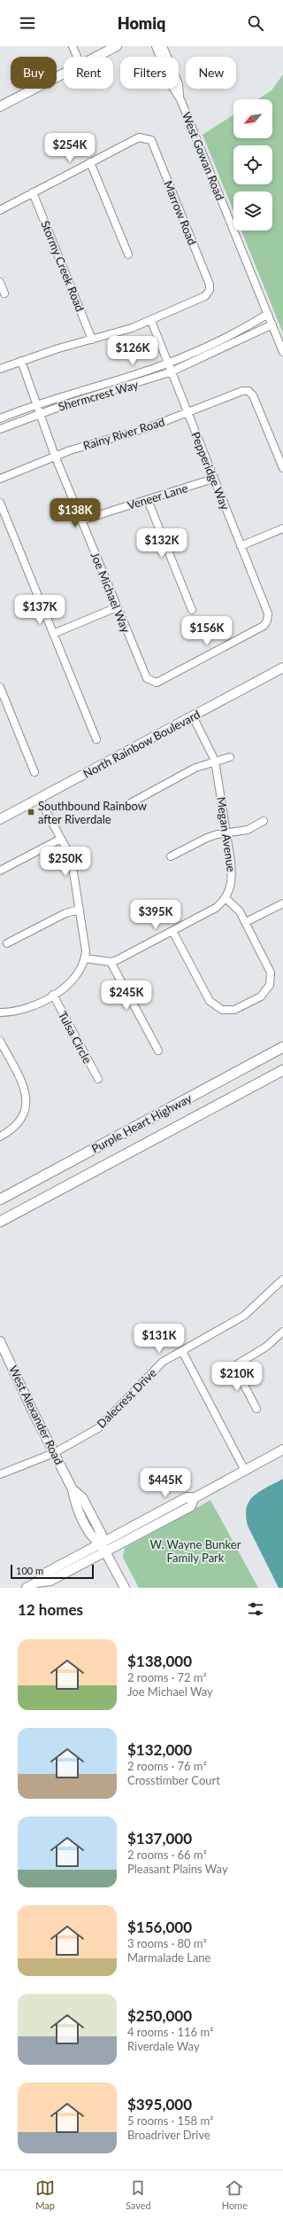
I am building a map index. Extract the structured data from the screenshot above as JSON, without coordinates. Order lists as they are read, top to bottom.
{
  "streets": {
    "highway": ["Purple Heart Highway"],
    "main road": ["North Rainbow Boulevard", "West Alexander Road"],
    "street": [
      "West Gowan Road",
      "Marrow Road",
      "Stormy Creek Road",
      "Shermcrest Way",
      "Rainy River Road",
      "Pepperidge Way",
      "Veneer Lane",
      "Joe Michael Way",
      "Megan Avenue",
      "Tulsa Circle",
      "Dalecrest Drive"
    ]
  },
  "crossings": [
    ["West Gowan Road", "Shermcrest Way"],
    ["Marrow Road", "Pepperidge Way"],
    ["Shermcrest Way", "Pepperidge Way"],
    ["Shermcrest Way", "Joe Michael Way"],
    ["Rainy River Road", "Pepperidge Way"],
    ["Rainy River Road", "Joe Michael Way"],
    ["Pepperidge Way", "Veneer Lane"],
    ["Pepperidge Way", "Joe Michael Way"],
    ["Veneer Lane", "Joe Michael Way"],
    ["North Rainbow Boulevard", "Megan Avenue"],
    ["Dalecrest Drive", "West Alexander Road"]
  ],
  "parks": ["W. Wayne Bunker Family Park"],
  "places": {
    "transit": ["Southbound Rainbow after Riverdale"]
  },
  "scale_bar": "100 m",
  "north": "bottom left",
  "page": {
    "header": "Homiq",
    "chip": [
      "Buy",
      "Rent",
      "Filters",
      "New"
    ],
    "price": [
      "$254K",
      "$126K",
      "$138K",
      "$132K",
      "$137K",
      "$156K",
      "$250K",
      "$395K",
      "$245K",
      "$131K",
      "$210K",
      "$445K"
    ],
    "scale": "100 m",
    "heading": "12 homes",
    "list": [
      {
        "name": "$138,000",
        "note": "2 rooms · 72 m² · Joe Michael Way"
      },
      {
        "name": "$132,000",
        "note": "2 rooms · 76 m² · Crosstimber Court"
      },
      {
        "name": "$137,000",
        "note": "2 rooms · 66 m² · Pleasant Plains Way"
      },
      {
        "name": "$156,000",
        "note": "3 rooms · 80 m² · Marmalade Lane"
      },
      {
        "name": "$250,000",
        "note": "4 rooms · 116 m² · Riverdale Way"
      },
      {
        "name": "$395,000",
        "note": "5 rooms · 158 m² · Broadriver Drive"
      }
    ],
    "tabs": ["Map", "Saved", "Home"]
  }
}
